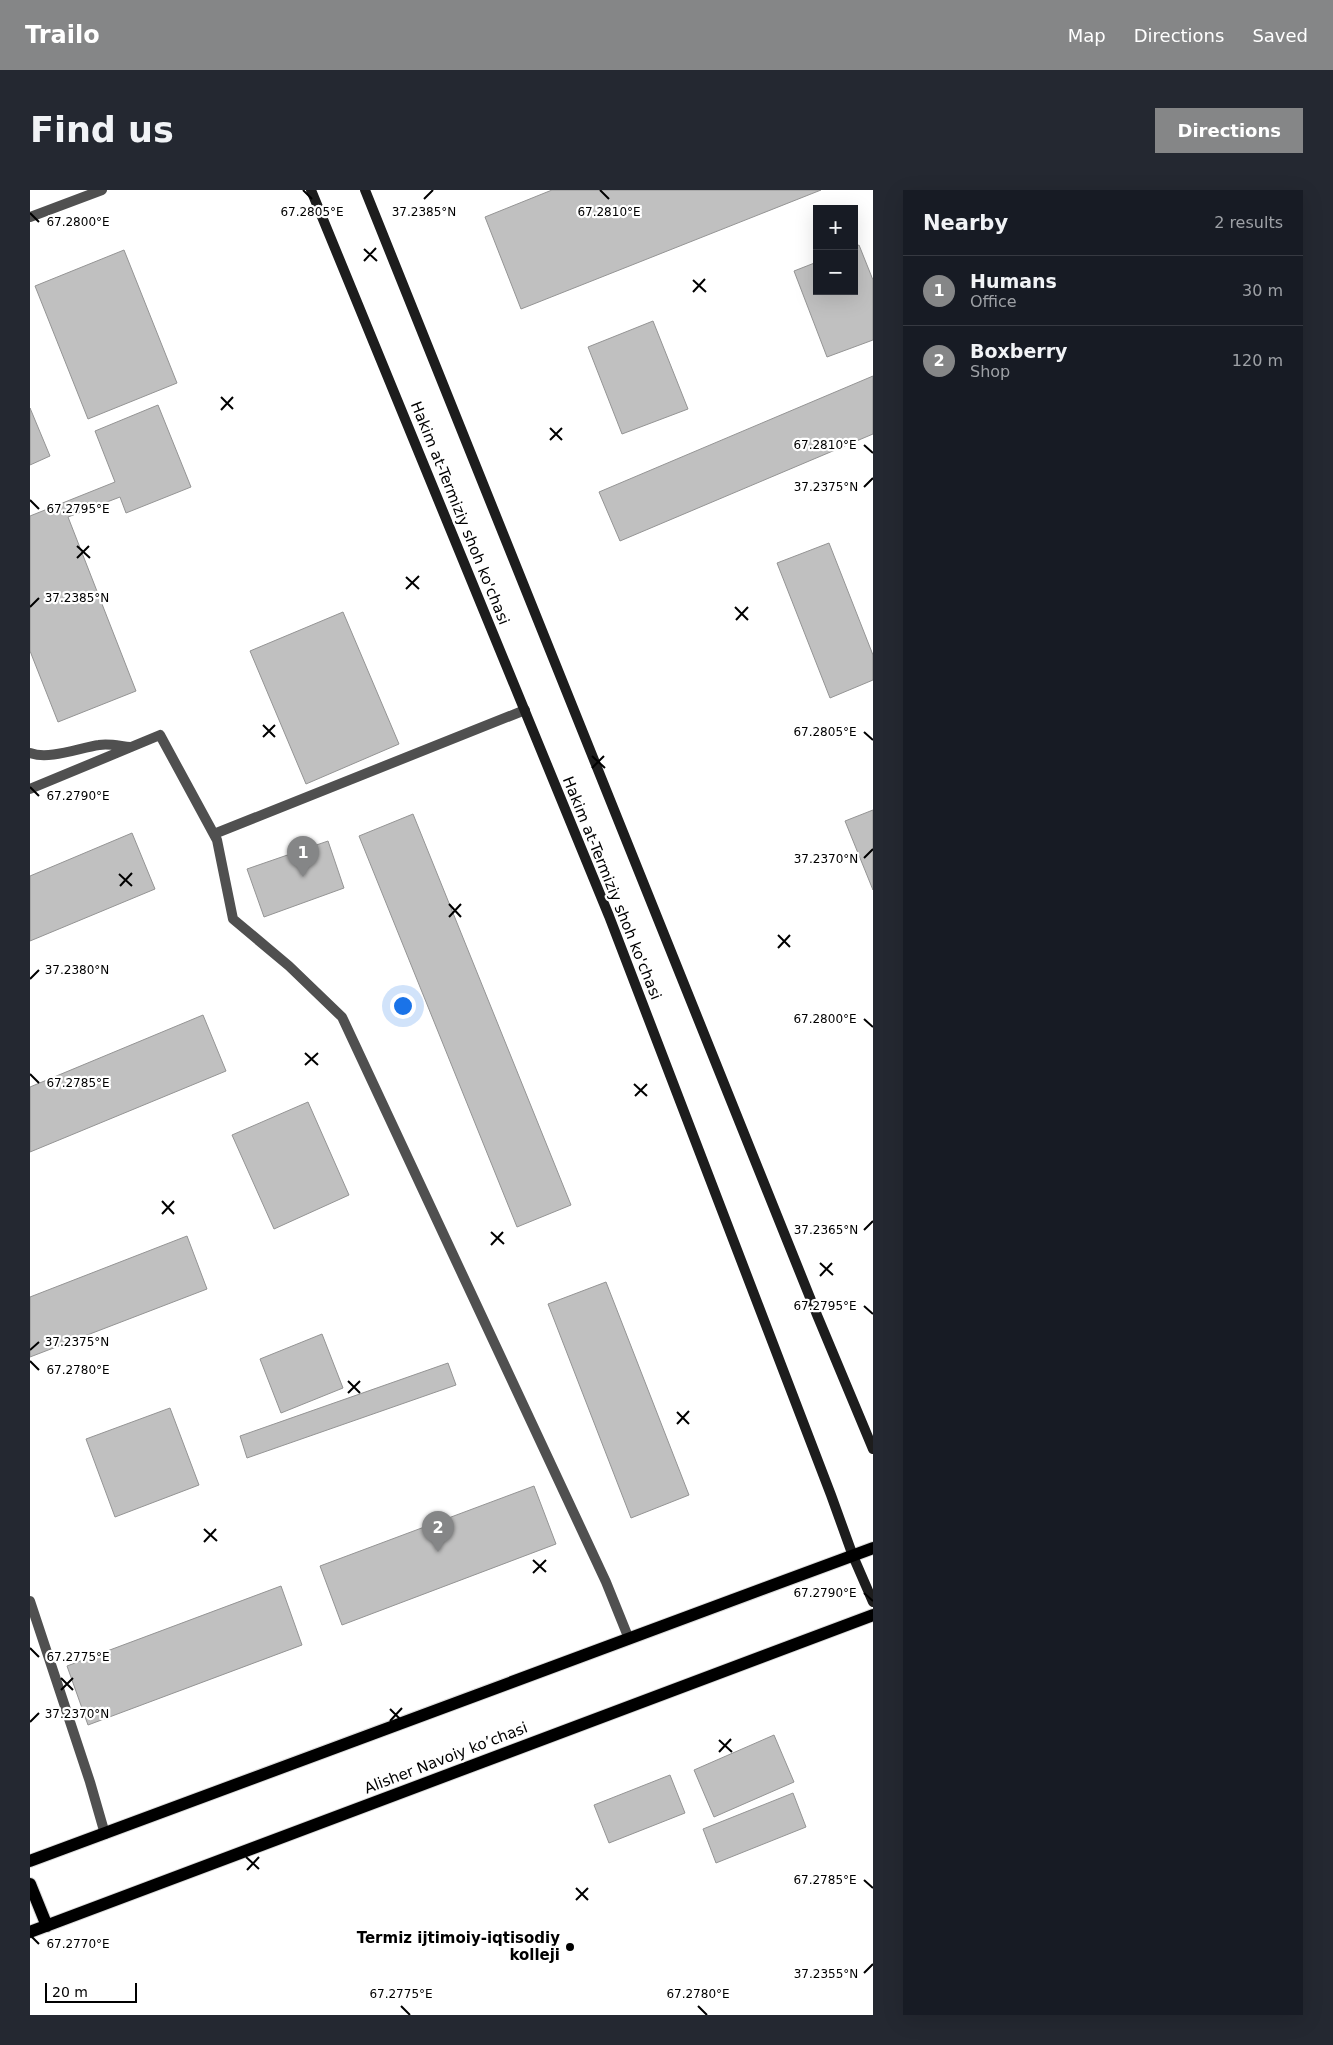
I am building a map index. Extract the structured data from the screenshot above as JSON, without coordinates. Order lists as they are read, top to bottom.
{
  "streets": {
    "main road": ["Hakim at-Termiziy shoh ko'chasi", "Alisher Navoiy ko’chasi"]
  },
  "places": ["Termiz ijtimoiy-iqtisodiy kolleji"],
  "scale_bar": "20 m",
  "page": {
    "header": "Trailo",
    "nav": ["Map", "Directions", "Saved"],
    "buttons": "Directions",
    "title": "Find us",
    "heading": ["Nearby", "2 results"],
    "map_buttons": ["+", "−"],
    "list": [
      {
        "mark": "1",
        "name": "Humans",
        "note": "Office",
        "value": "30 m"
      },
      {
        "mark": "2",
        "name": "Boxberry",
        "note": "Shop",
        "value": "120 m"
      }
    ],
    "pins": ["1", "2"],
    "scale": "20 m"
  },
  "coordinates": [
    "67.2805°E",
    "67.2810°E",
    "37.2385°N",
    "67.2800°E",
    "37.2375°N",
    "67.2795°E",
    "67.2790°E",
    "37.2370°N",
    "37.2380°N",
    "67.2785°E",
    "37.2365°N",
    "67.2780°E",
    "67.2775°E",
    "67.2770°E",
    "37.2355°N"
  ]
}
